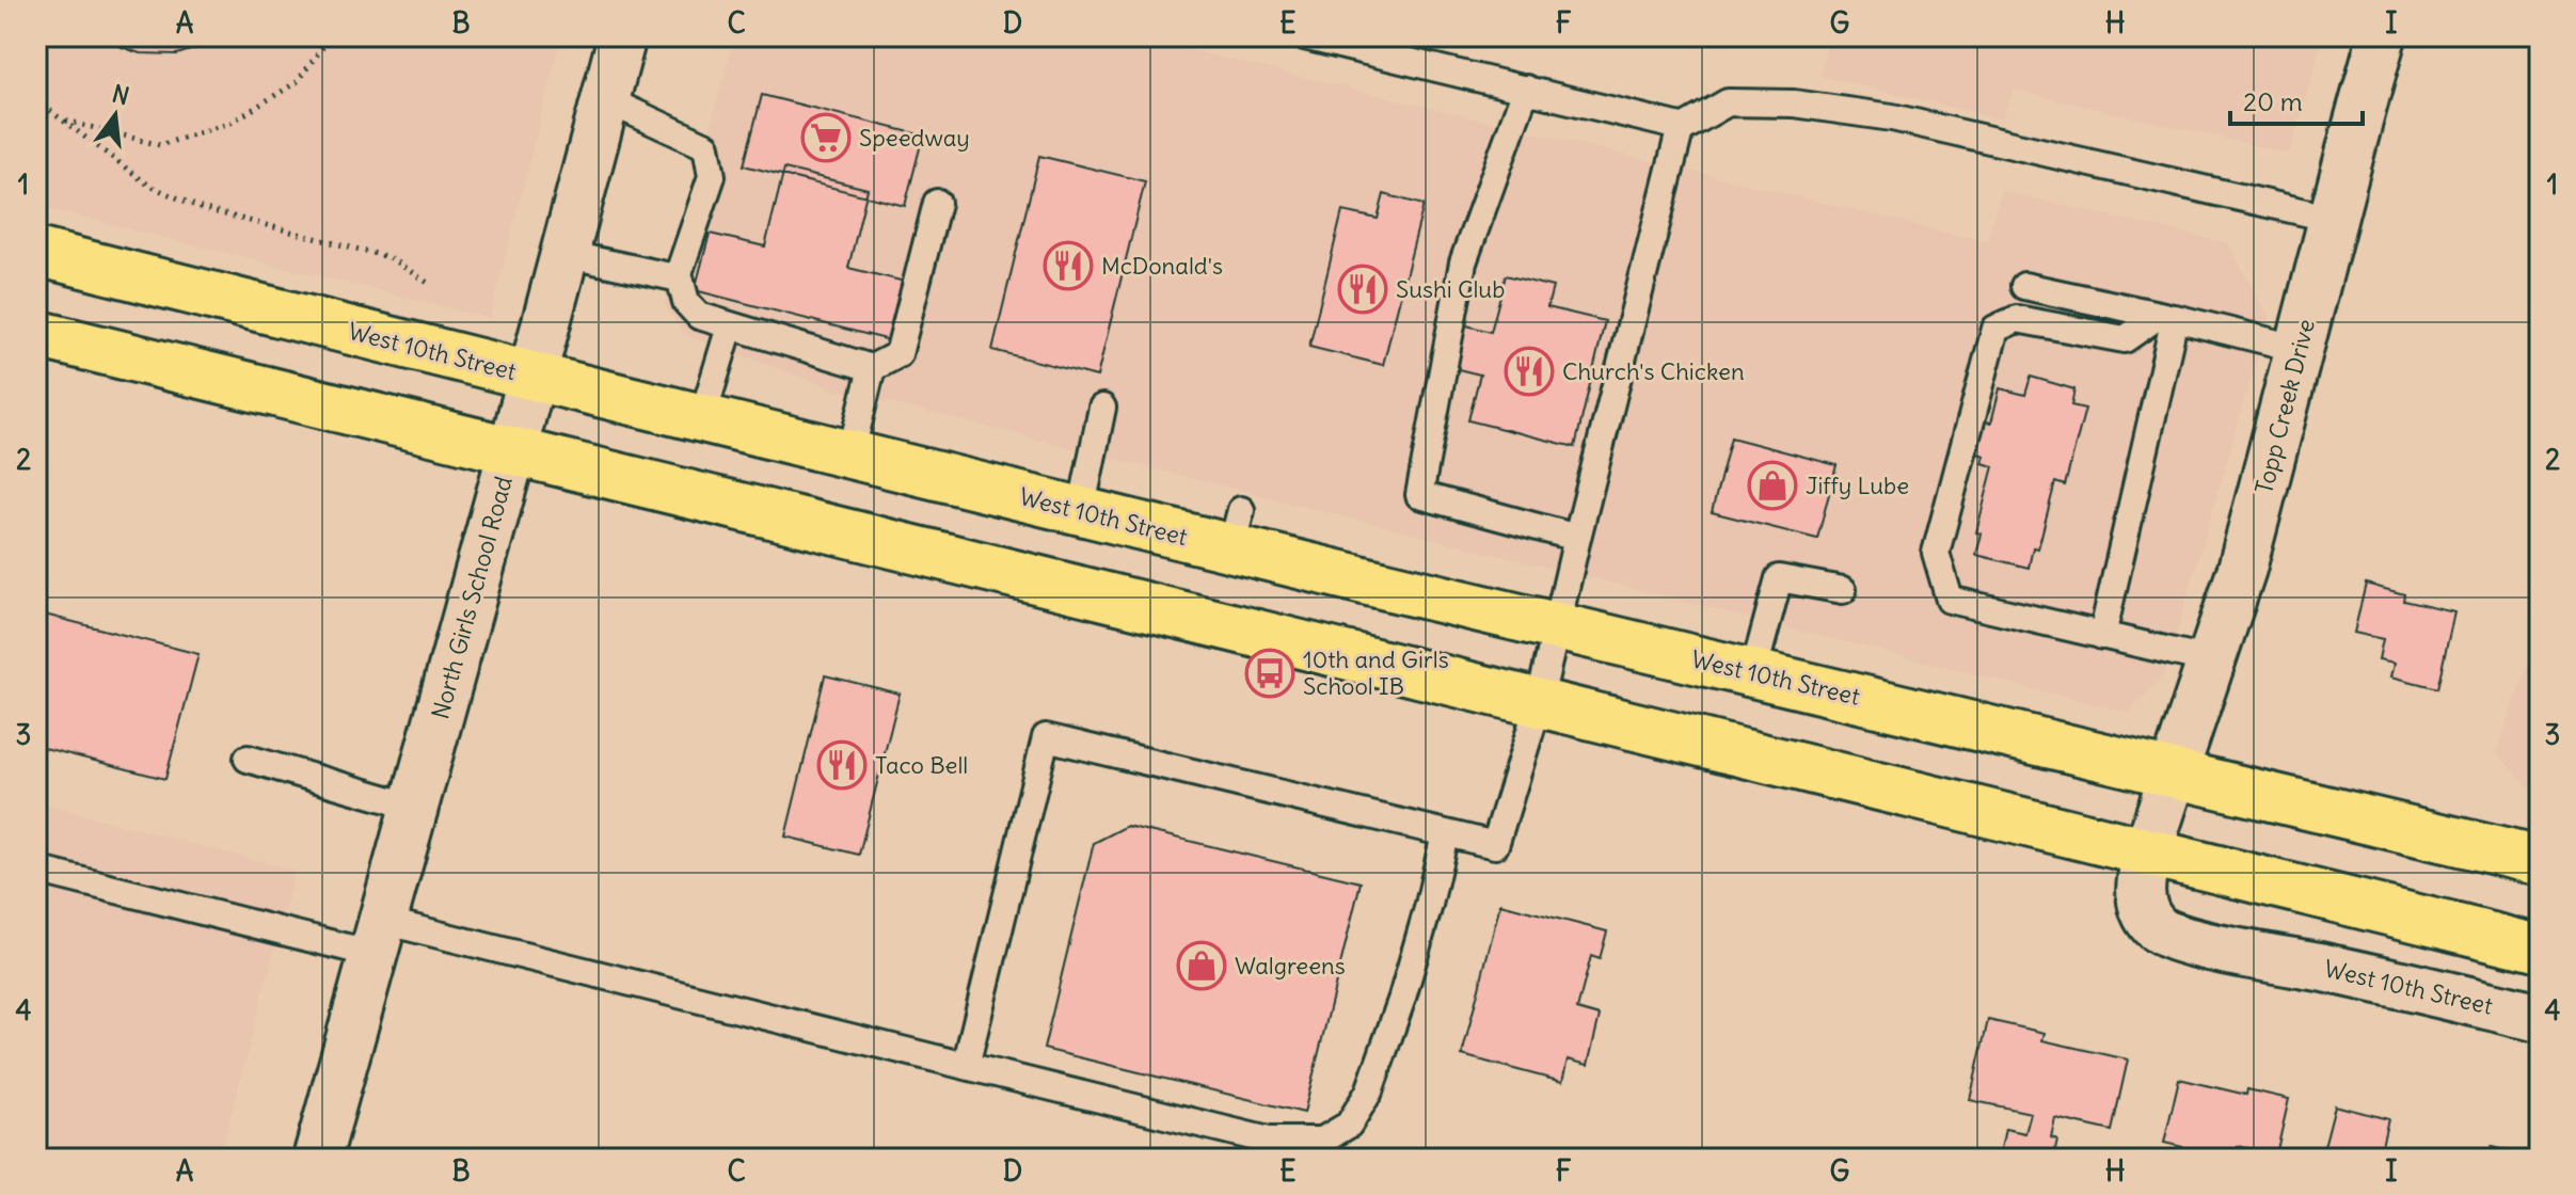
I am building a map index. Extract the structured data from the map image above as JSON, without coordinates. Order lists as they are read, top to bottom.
{
  "streets": {
    "main road": ["West 10th Street"],
    "street": ["Topp Creek Drive", "North Girls School Road"]
  },
  "crossings": [
    ["West 10th Street", "Topp Creek Drive"],
    ["West 10th Street", "North Girls School Road"]
  ],
  "places": {
    "supermarket": ["Speedway"],
    "restaurant": [
      "McDonald's",
      "Sushi Club",
      "Church's Chicken",
      "Taco Bell"
    ],
    "shop": ["Jiffy Lube", "Walgreens"],
    "bus stop": ["10th and Girls School IB"]
  },
  "scale_bar": "20 m",
  "north": "top",
  "grid": {
    "columns": [
      "A",
      "B",
      "C",
      "D",
      "E",
      "F",
      "G",
      "H",
      "I"
    ],
    "rows": [
      "1",
      "2",
      "3",
      "4"
    ]
  }
}
